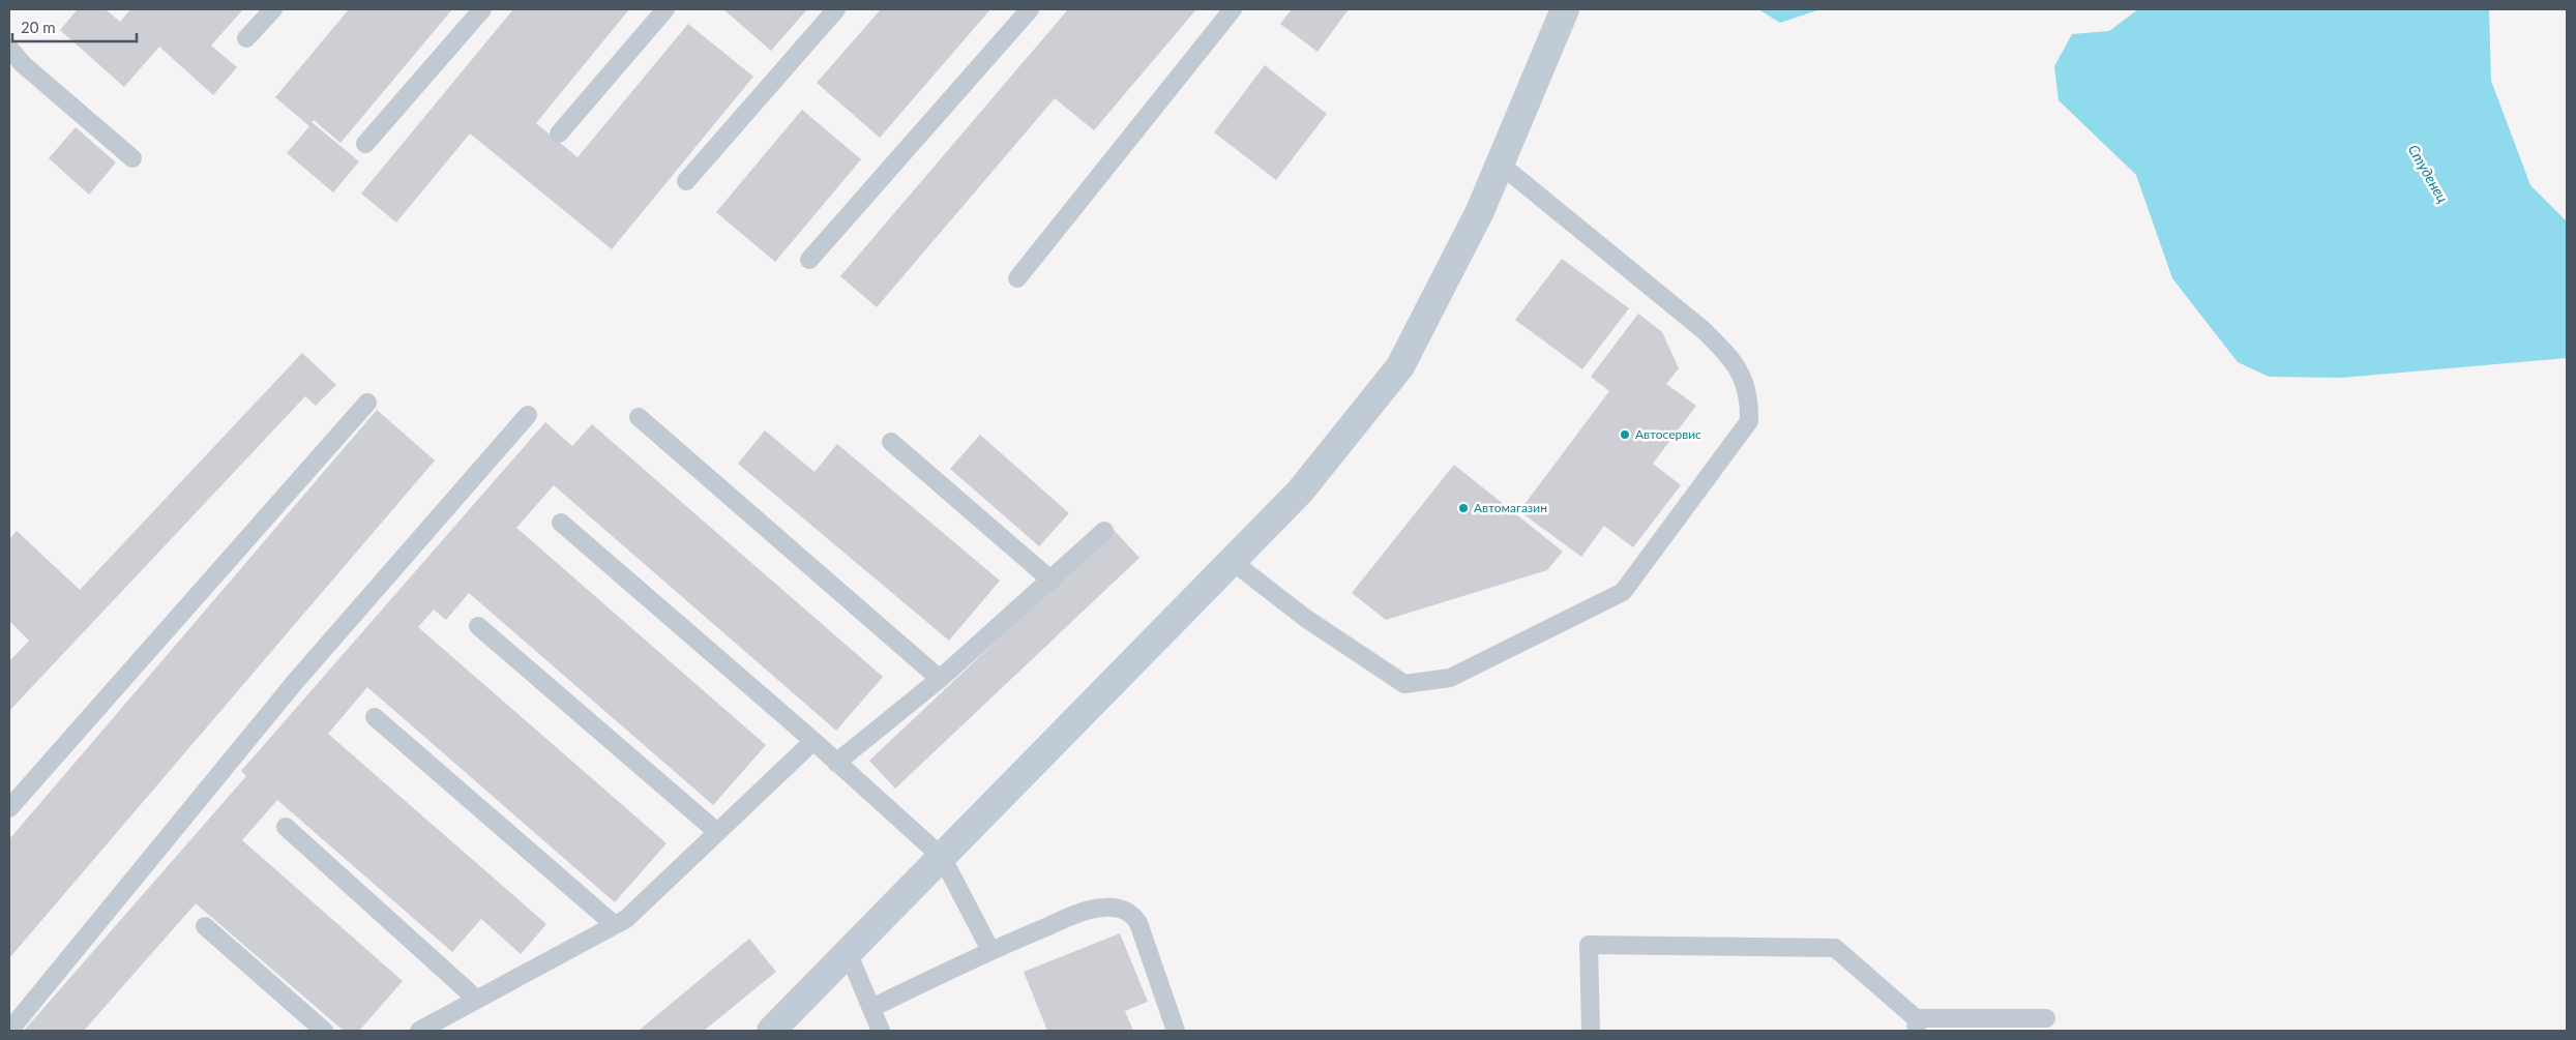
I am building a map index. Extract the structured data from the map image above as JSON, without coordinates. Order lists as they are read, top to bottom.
{
  "water": ["Студенец"],
  "places": ["Автосервис", "Автомагазин"],
  "scale_bar": "20 m"
}
